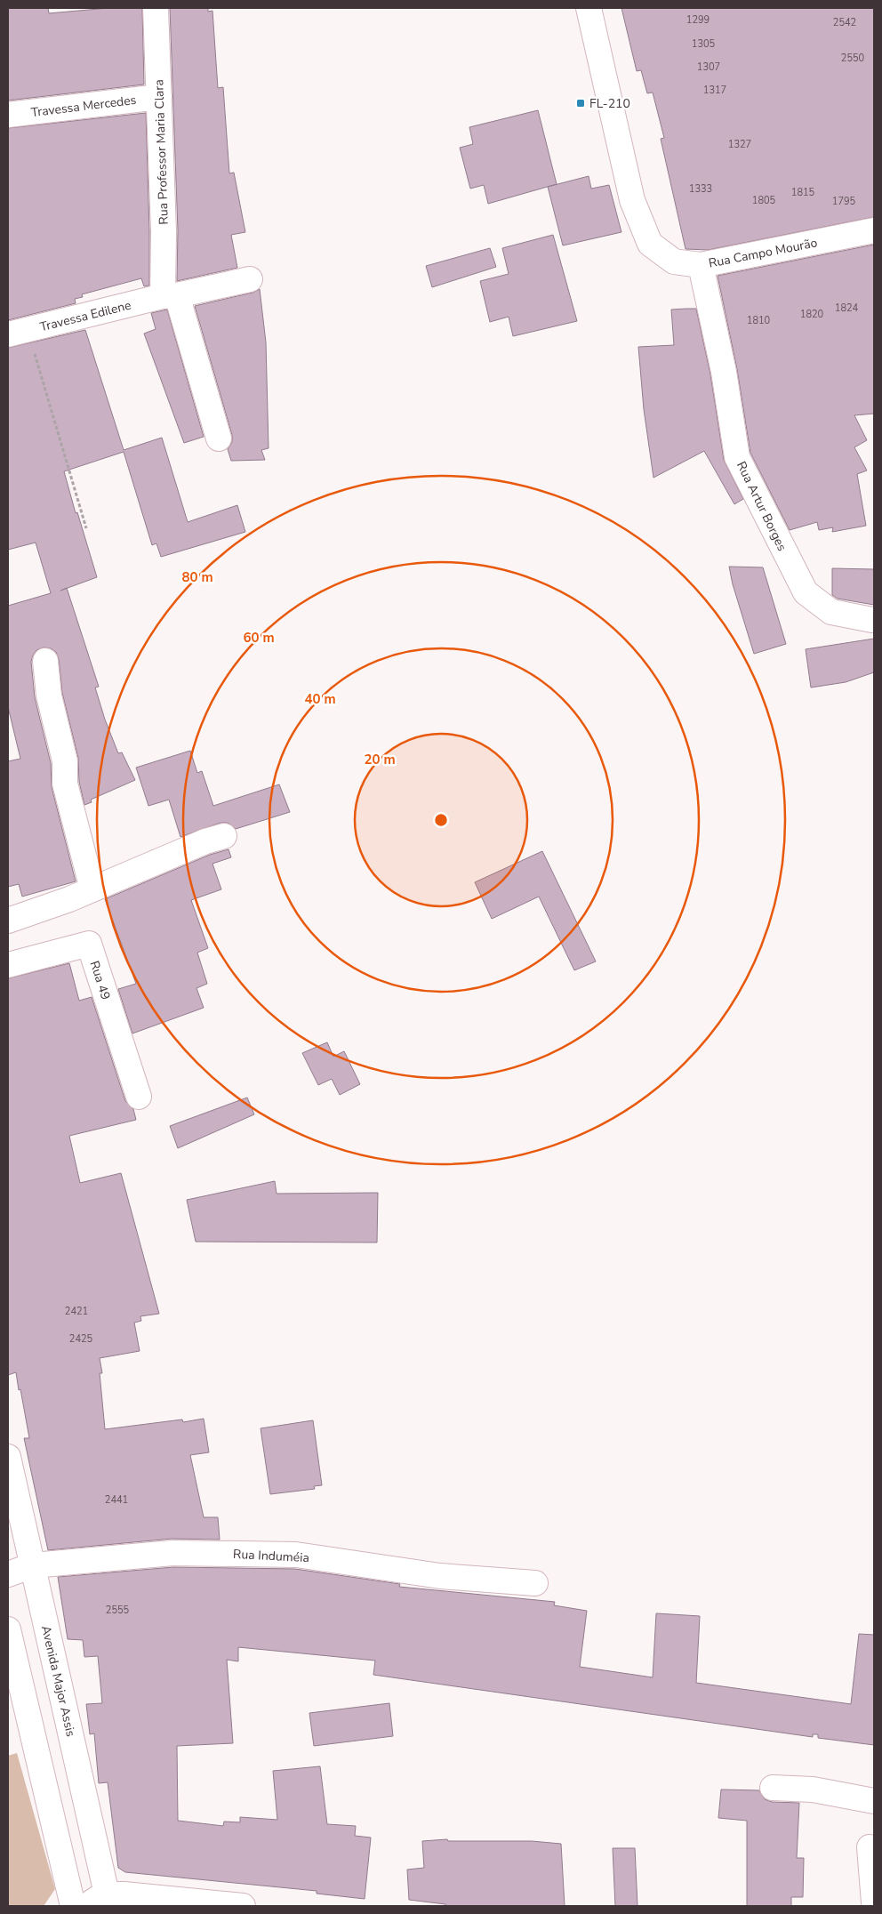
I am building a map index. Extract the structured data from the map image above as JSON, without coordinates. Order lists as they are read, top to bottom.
{
  "streets": {
    "street": [
      "Travessa Mercedes",
      "Rua Professor Maria Clara",
      "Rua Campo Mourão",
      "Travessa Edilene",
      "Rua Artur Borges",
      "Rua 49",
      "Rua Induméia",
      "Avenida Major Assis"
    ]
  },
  "crossings": [
    ["Travessa Mercedes", "Rua Professor Maria Clara"],
    ["Rua Professor Maria Clara", "Travessa Edilene"],
    ["Rua Campo Mourão", "Rua Artur Borges"],
    ["Rua Induméia", "Avenida Major Assis"]
  ],
  "places": {
    "transit": ["FL-210"]
  },
  "house_numbers": [
    "1299",
    "2542",
    "1305",
    "2550",
    "1307",
    "1317",
    "1327",
    "1333",
    "1815",
    "1805",
    "1795",
    "1824",
    "1820",
    "1810",
    "2421",
    "2425",
    "2441",
    "2555"
  ],
  "rings": [
    "80 m",
    "60 m",
    "40 m",
    "20 m"
  ]
}
